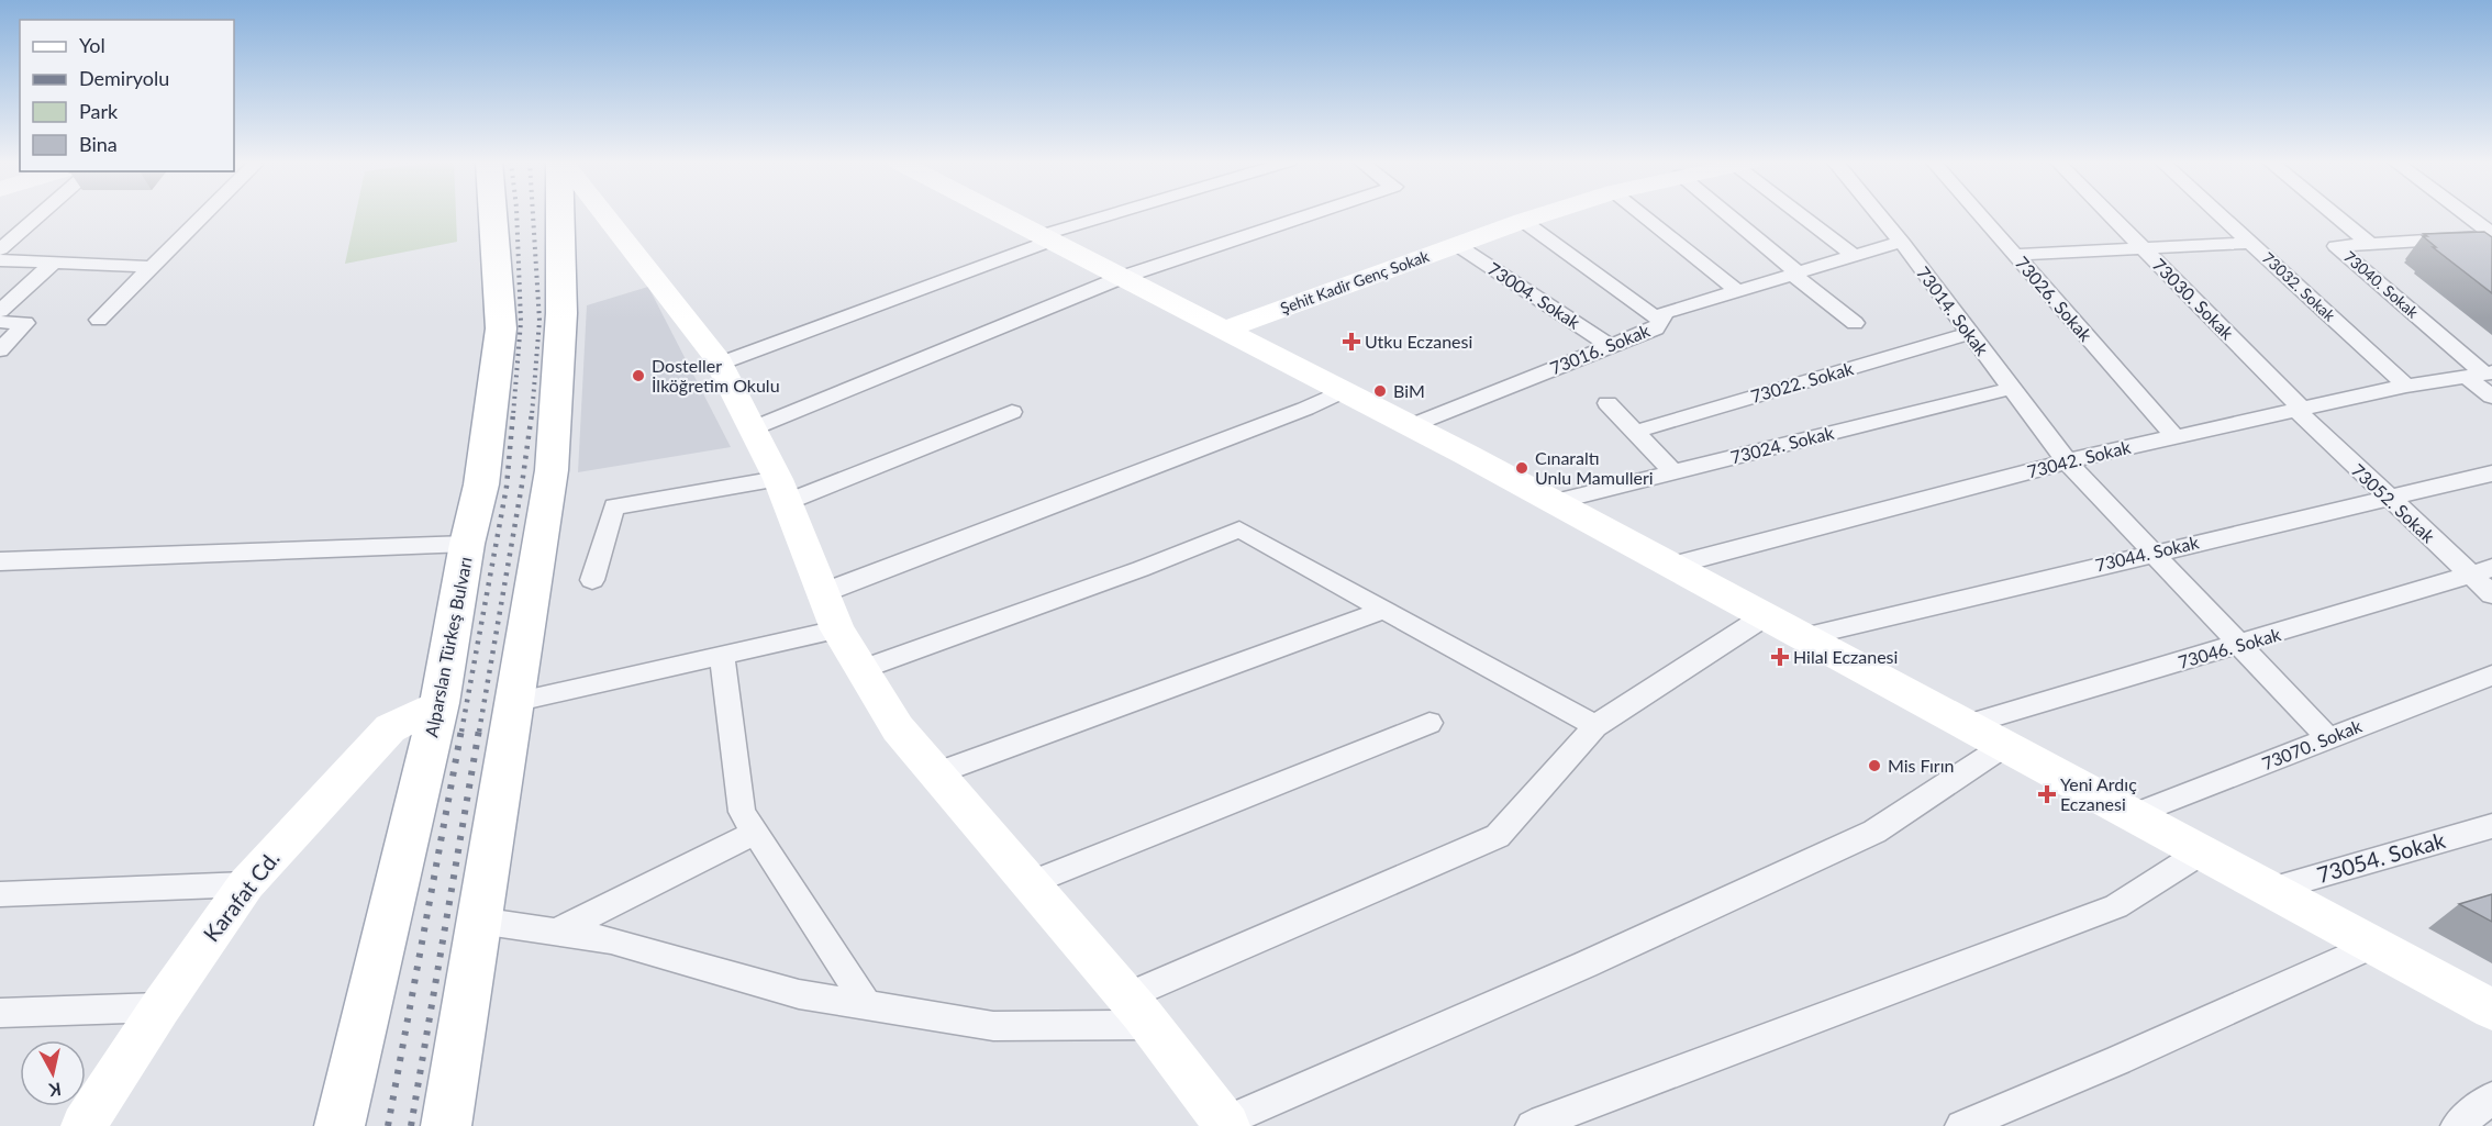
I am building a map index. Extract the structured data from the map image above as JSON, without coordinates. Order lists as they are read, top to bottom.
{
  "streets": {
    "main road": ["Şehit Kadir Genç Sokak", "Alparslan Türkeş Bulvarı", "Karafat Cd."],
    "street": [
      "73040. Sokak",
      "73032. Sokak",
      "73004. Sokak",
      "73026. Sokak",
      "73030. Sokak",
      "73014. Sokak",
      "73016. Sokak",
      "73022. Sokak",
      "73024. Sokak",
      "73042. Sokak",
      "73052. Sokak",
      "73044. Sokak",
      "73046. Sokak",
      "73070. Sokak",
      "73054. Sokak"
    ]
  },
  "crossings": [
    ["Şehit Kadir Genç Sokak", "73004. Sokak"],
    ["73040. Sokak", "73042. Sokak"],
    ["73032. Sokak", "73042. Sokak"],
    ["73004. Sokak", "73016. Sokak"],
    ["73026. Sokak", "73042. Sokak"],
    ["73030. Sokak", "73042. Sokak"],
    ["73030. Sokak", "73052. Sokak"],
    ["73014. Sokak", "73016. Sokak"],
    ["73014. Sokak", "73022. Sokak"],
    ["73014. Sokak", "73024. Sokak"],
    ["73014. Sokak", "73042. Sokak"],
    ["73014. Sokak", "73044. Sokak"],
    ["73014. Sokak", "73046. Sokak"],
    ["73014. Sokak", "73070. Sokak"],
    ["73042. Sokak", "73052. Sokak"],
    ["73052. Sokak", "73044. Sokak"],
    ["73052. Sokak", "73046. Sokak"],
    ["Alparslan Türkeş Bulvarı", "Karafat Cd."]
  ],
  "places": {
    "health": ["Utku Eczanesi", "Hilal Eczanesi", "Yeni Ardıç Eczanesi"],
    "other": [
      "Dosteller İlköğretim Okulu",
      "BiM",
      "Cınaraltı Unlu Mamulleri",
      "Mis Fırın"
    ]
  },
  "legend": [
    "Yol",
    "Demiryolu",
    "Park",
    "Bina"
  ],
  "north": "bottom"
}
